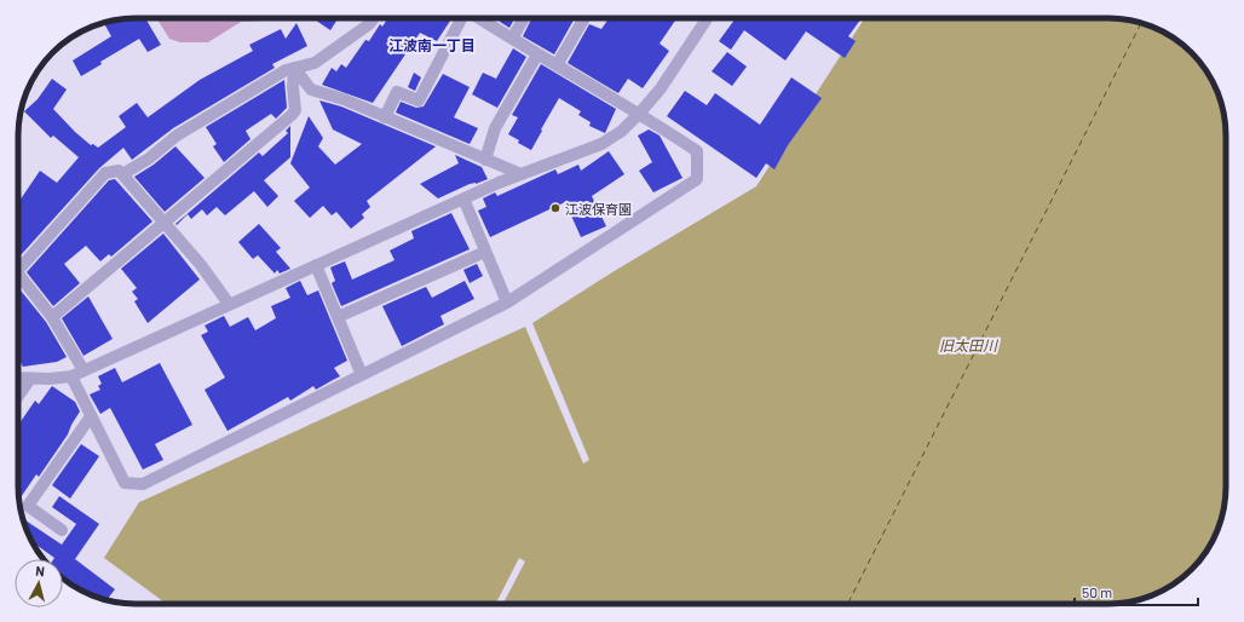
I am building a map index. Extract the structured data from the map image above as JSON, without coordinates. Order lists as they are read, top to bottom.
{
  "districts": ["江波南一丁目"],
  "water": ["旧太田川"],
  "places": ["江波保育園"],
  "scale_bar": "50 m",
  "north": "top"
}
